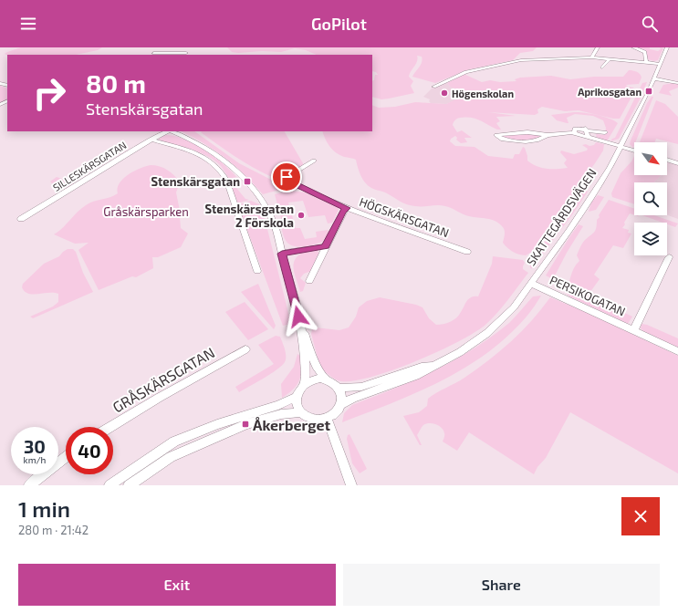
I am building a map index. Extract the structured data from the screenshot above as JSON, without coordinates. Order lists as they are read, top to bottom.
{
  "streets": {
    "street": [
      "SILLESKÄRSGATAN",
      "HÖGSKÄRSGATAN",
      "SKATTEGÅRDSVÄGEN",
      "PERSIKOGATAN",
      "GRÅSKÄRSGATAN"
    ]
  },
  "crossings": [
    ["SKATTEGÅRDSVÄGEN", "PERSIKOGATAN"]
  ],
  "parks": ["Gråskärsparken"],
  "places": {
    "transit": ["Aprikosgatan", "Stenskärsgatan", "Åkerberget"],
    "other": ["Högenskolan", "Stenskärsgatan 2 Förskola"]
  },
  "north": "bottom right",
  "page": {
    "header": "GoPilot",
    "turn": ["80 m", "Stenskärsgatan"],
    "speed": "30 km/h",
    "limit": "40",
    "heading": ["1 min", "280 m · 21:42"],
    "buttons": ["Exit", "Share"]
  }
}
